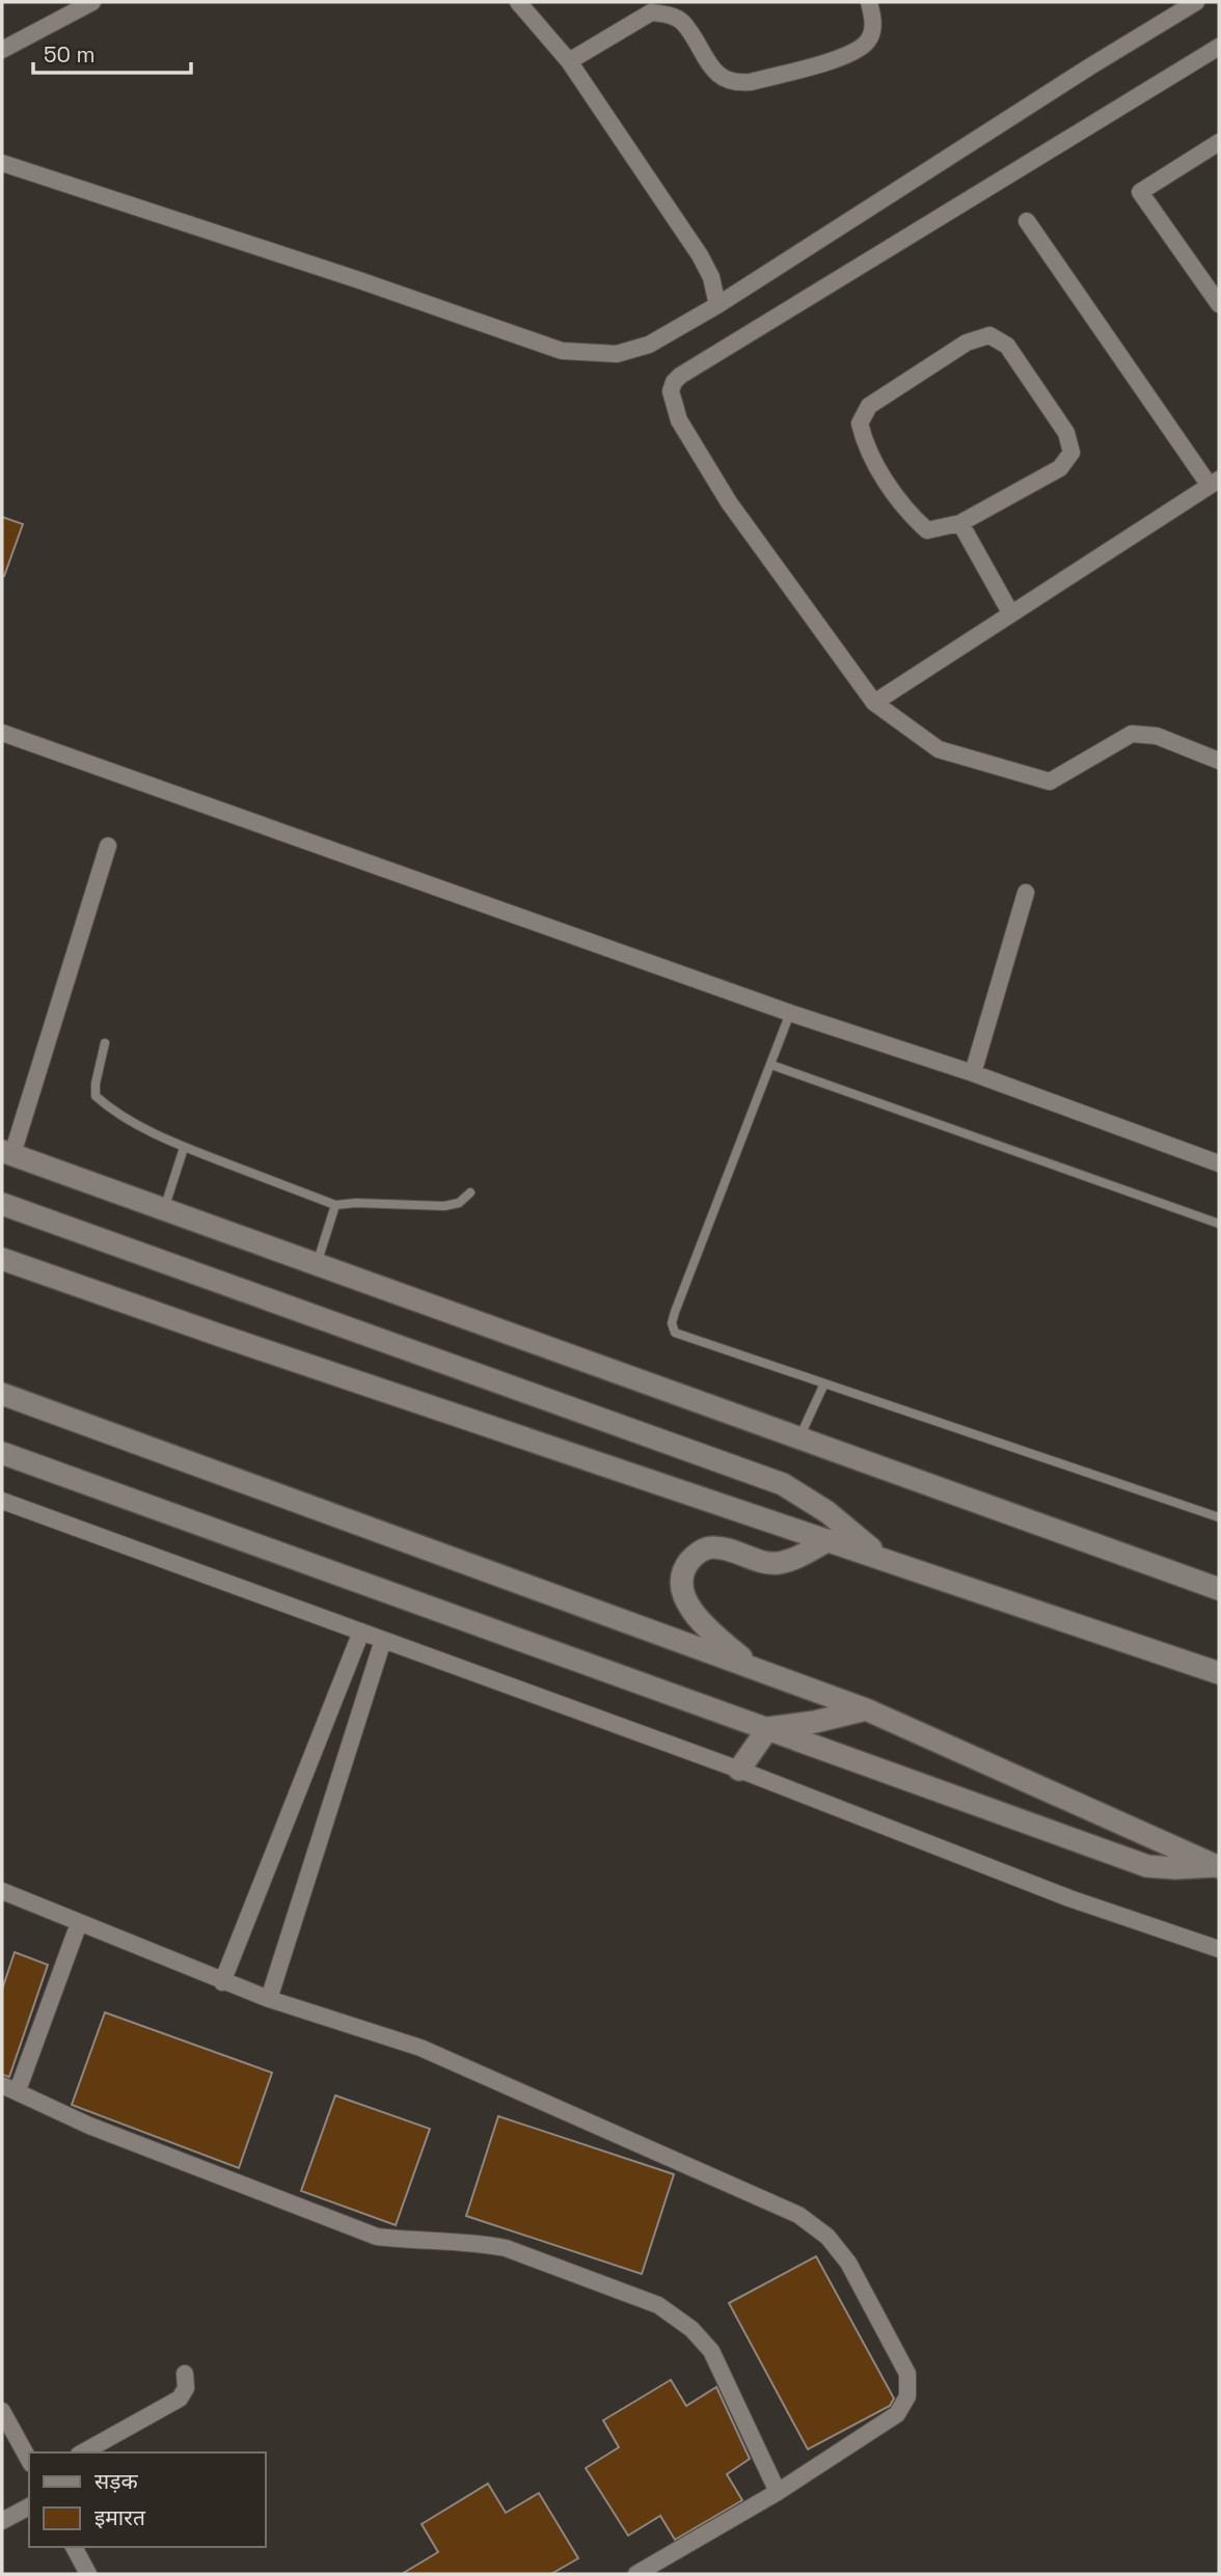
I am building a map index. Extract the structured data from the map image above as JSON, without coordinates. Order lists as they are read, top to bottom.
{
  "legend": ["सड़क", "इमारत"],
  "scale_bar": "50 m"
}
